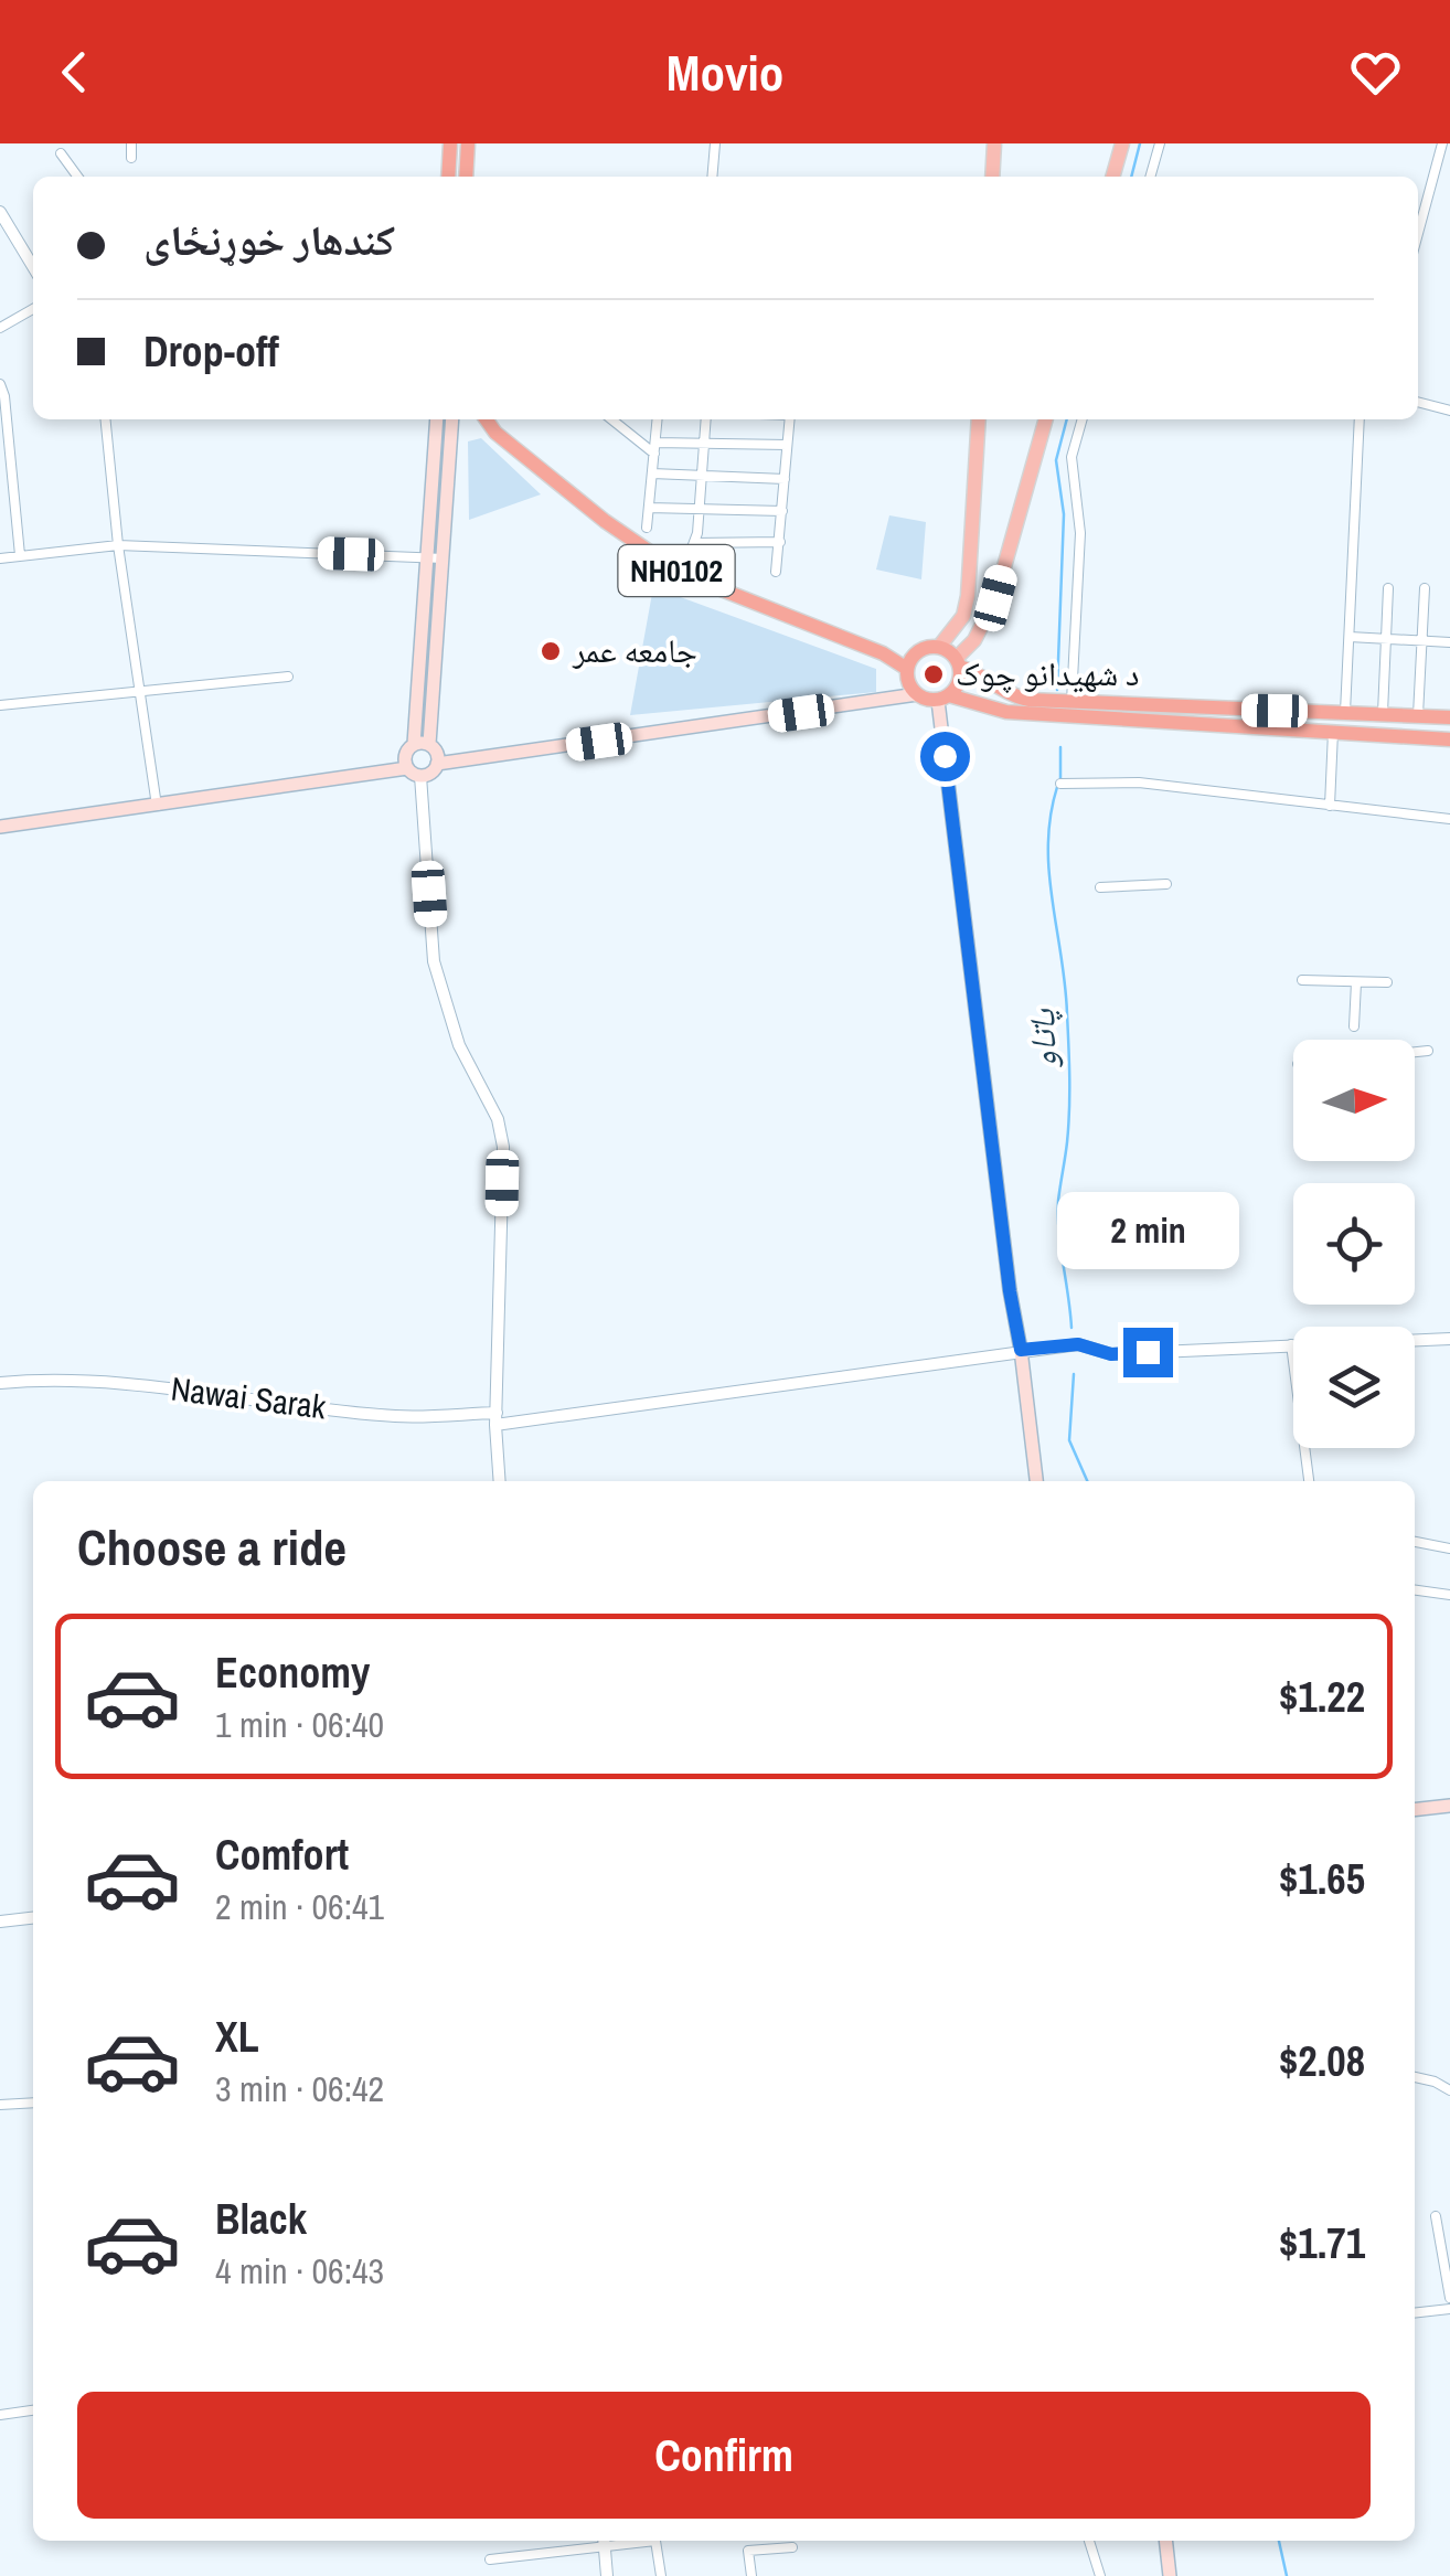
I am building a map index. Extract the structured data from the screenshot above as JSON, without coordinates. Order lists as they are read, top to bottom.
{
  "streets": {
    "highway": ["NH0102"],
    "street": ["Nawai Sarak"]
  },
  "water": ["پاتاو"],
  "places": ["جامعه عمر", "د شهيدانو چوک"],
  "north": "right",
  "page": {
    "header": "Movio",
    "banner": ["کندهار خوړنځای", "Drop-off"],
    "bubble": "2 min",
    "heading": "Choose a ride",
    "list": [
      {
        "name": "Economy",
        "note": "1 min · 06:40",
        "value": "$1.22"
      },
      {
        "name": "Comfort",
        "note": "2 min · 06:41",
        "value": "$1.65"
      },
      {
        "name": "XL",
        "note": "3 min · 06:42",
        "value": "$2.08"
      },
      {
        "name": "Black",
        "note": "4 min · 06:43",
        "value": "$1.71"
      }
    ],
    "buttons": "Confirm"
  }
}
